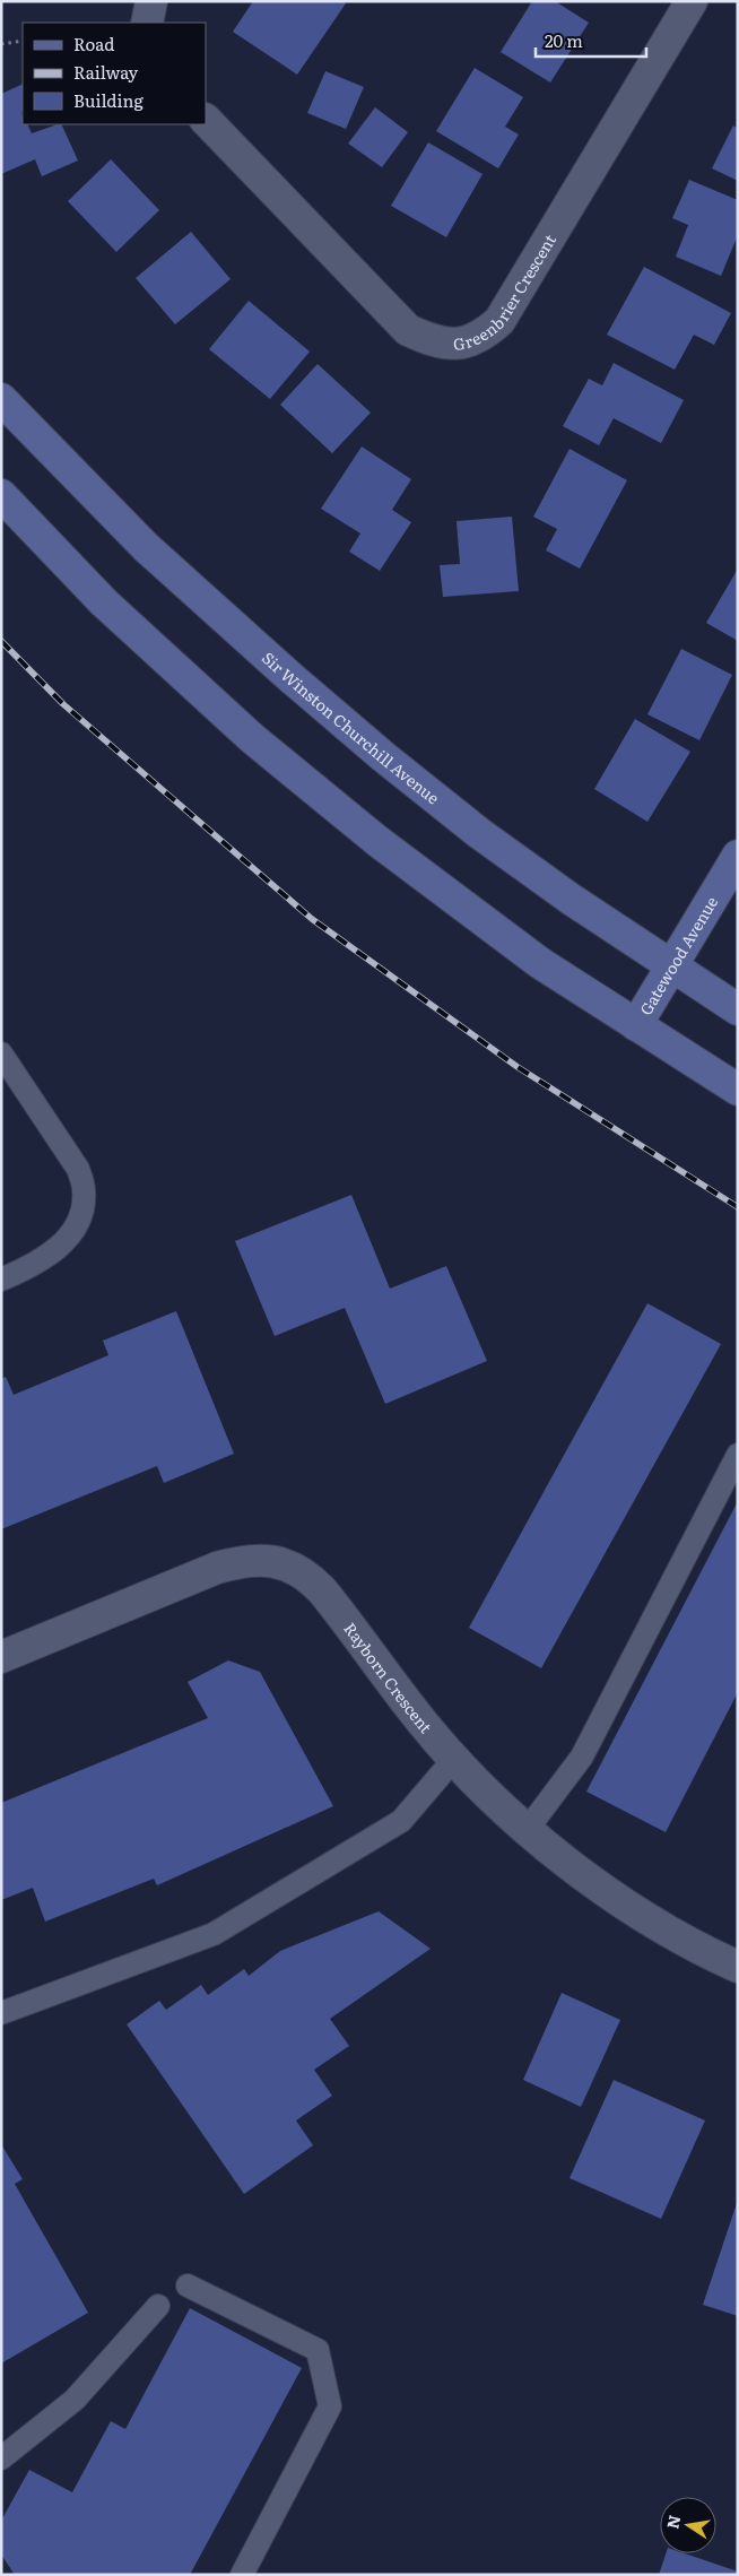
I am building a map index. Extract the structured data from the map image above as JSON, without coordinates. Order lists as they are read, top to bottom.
{
  "streets": {
    "main road": ["Sir Winston Churchill Avenue", "Gatewood Avenue"],
    "street": ["Greenbrier Crescent", "Rayborn Crescent"]
  },
  "crossings": [
    ["Sir Winston Churchill Avenue", "Gatewood Avenue"]
  ],
  "legend": ["Road", "Railway", "Building"],
  "scale_bar": "20 m",
  "north": "left"
}
